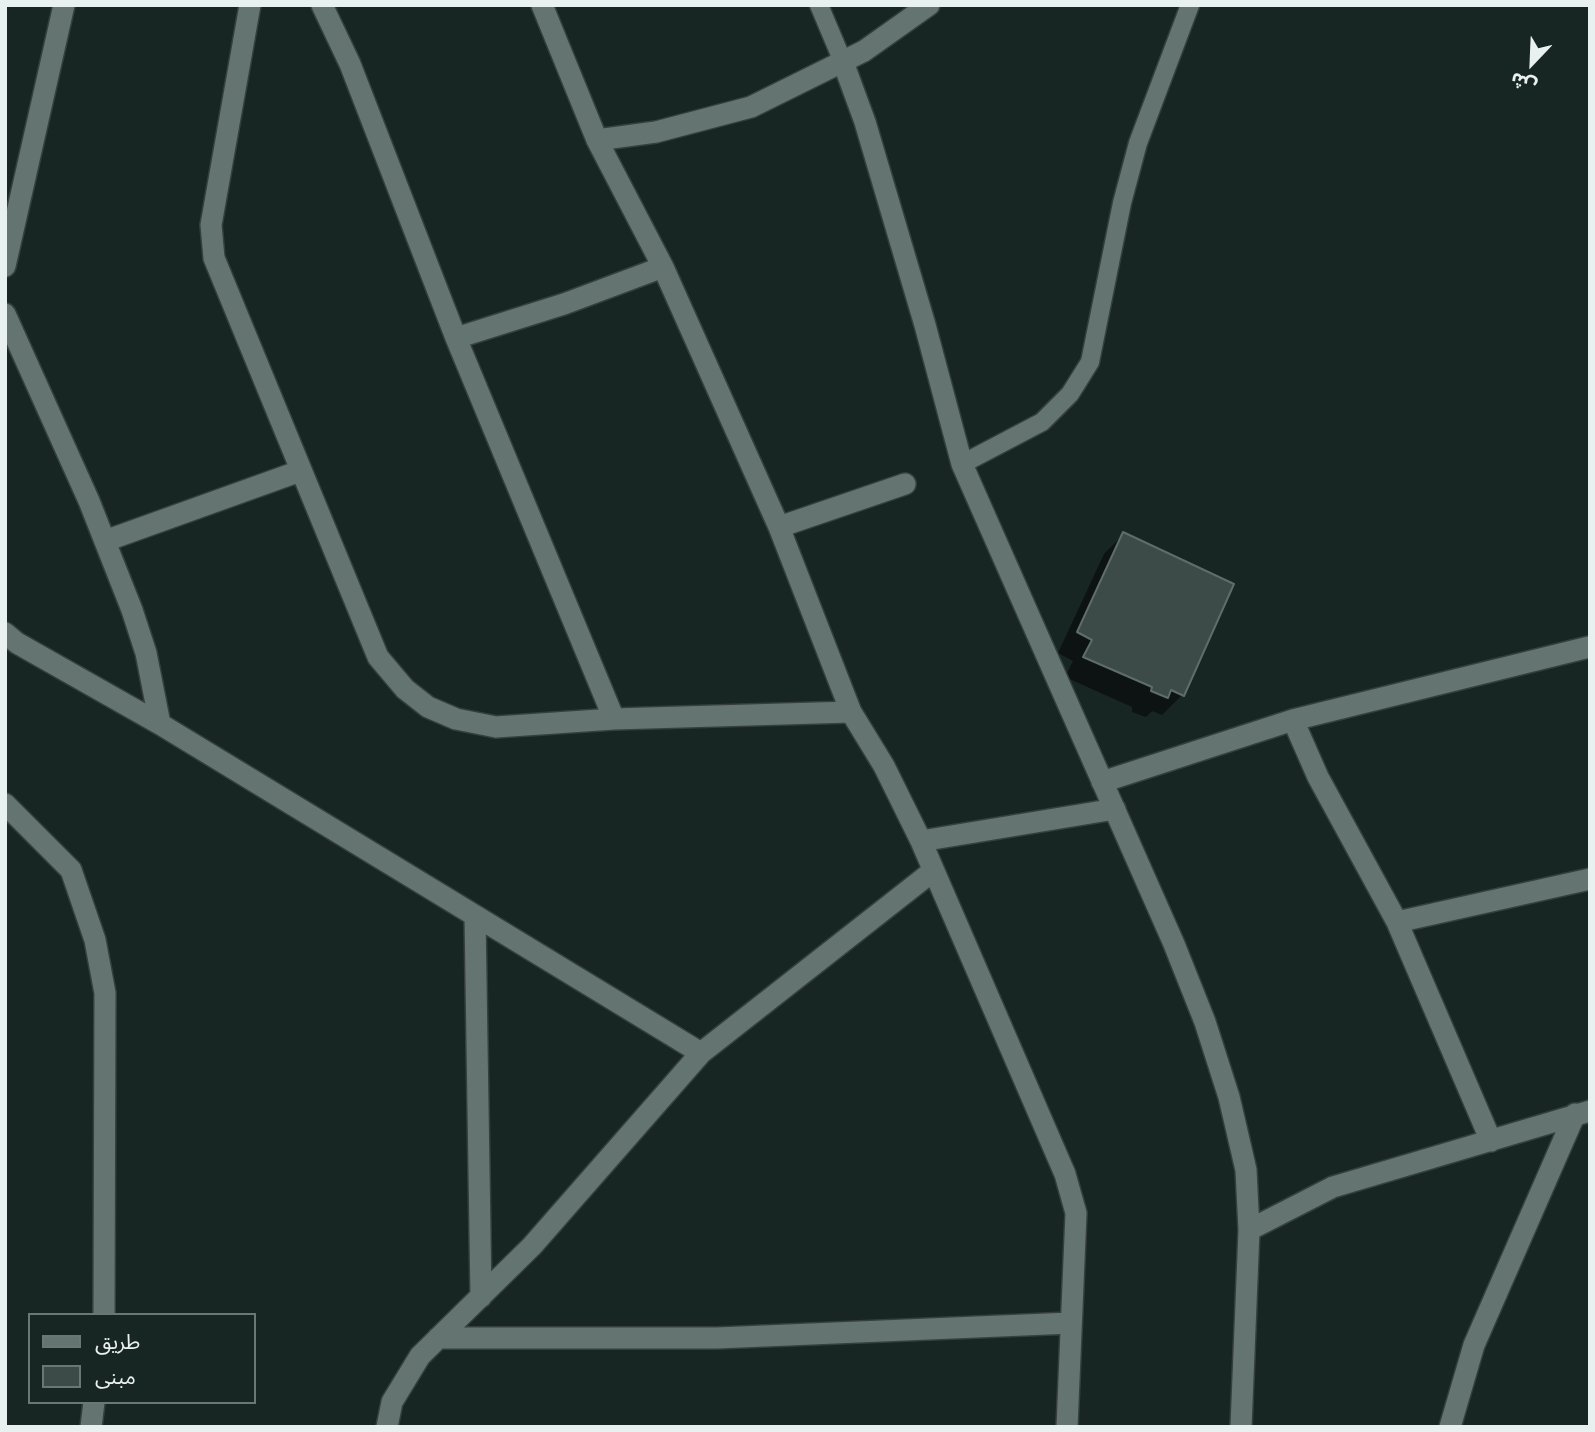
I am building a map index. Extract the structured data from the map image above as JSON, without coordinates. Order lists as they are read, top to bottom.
{
  "legend": ["طريق", "مبنى"],
  "north": "bottom left"
}
